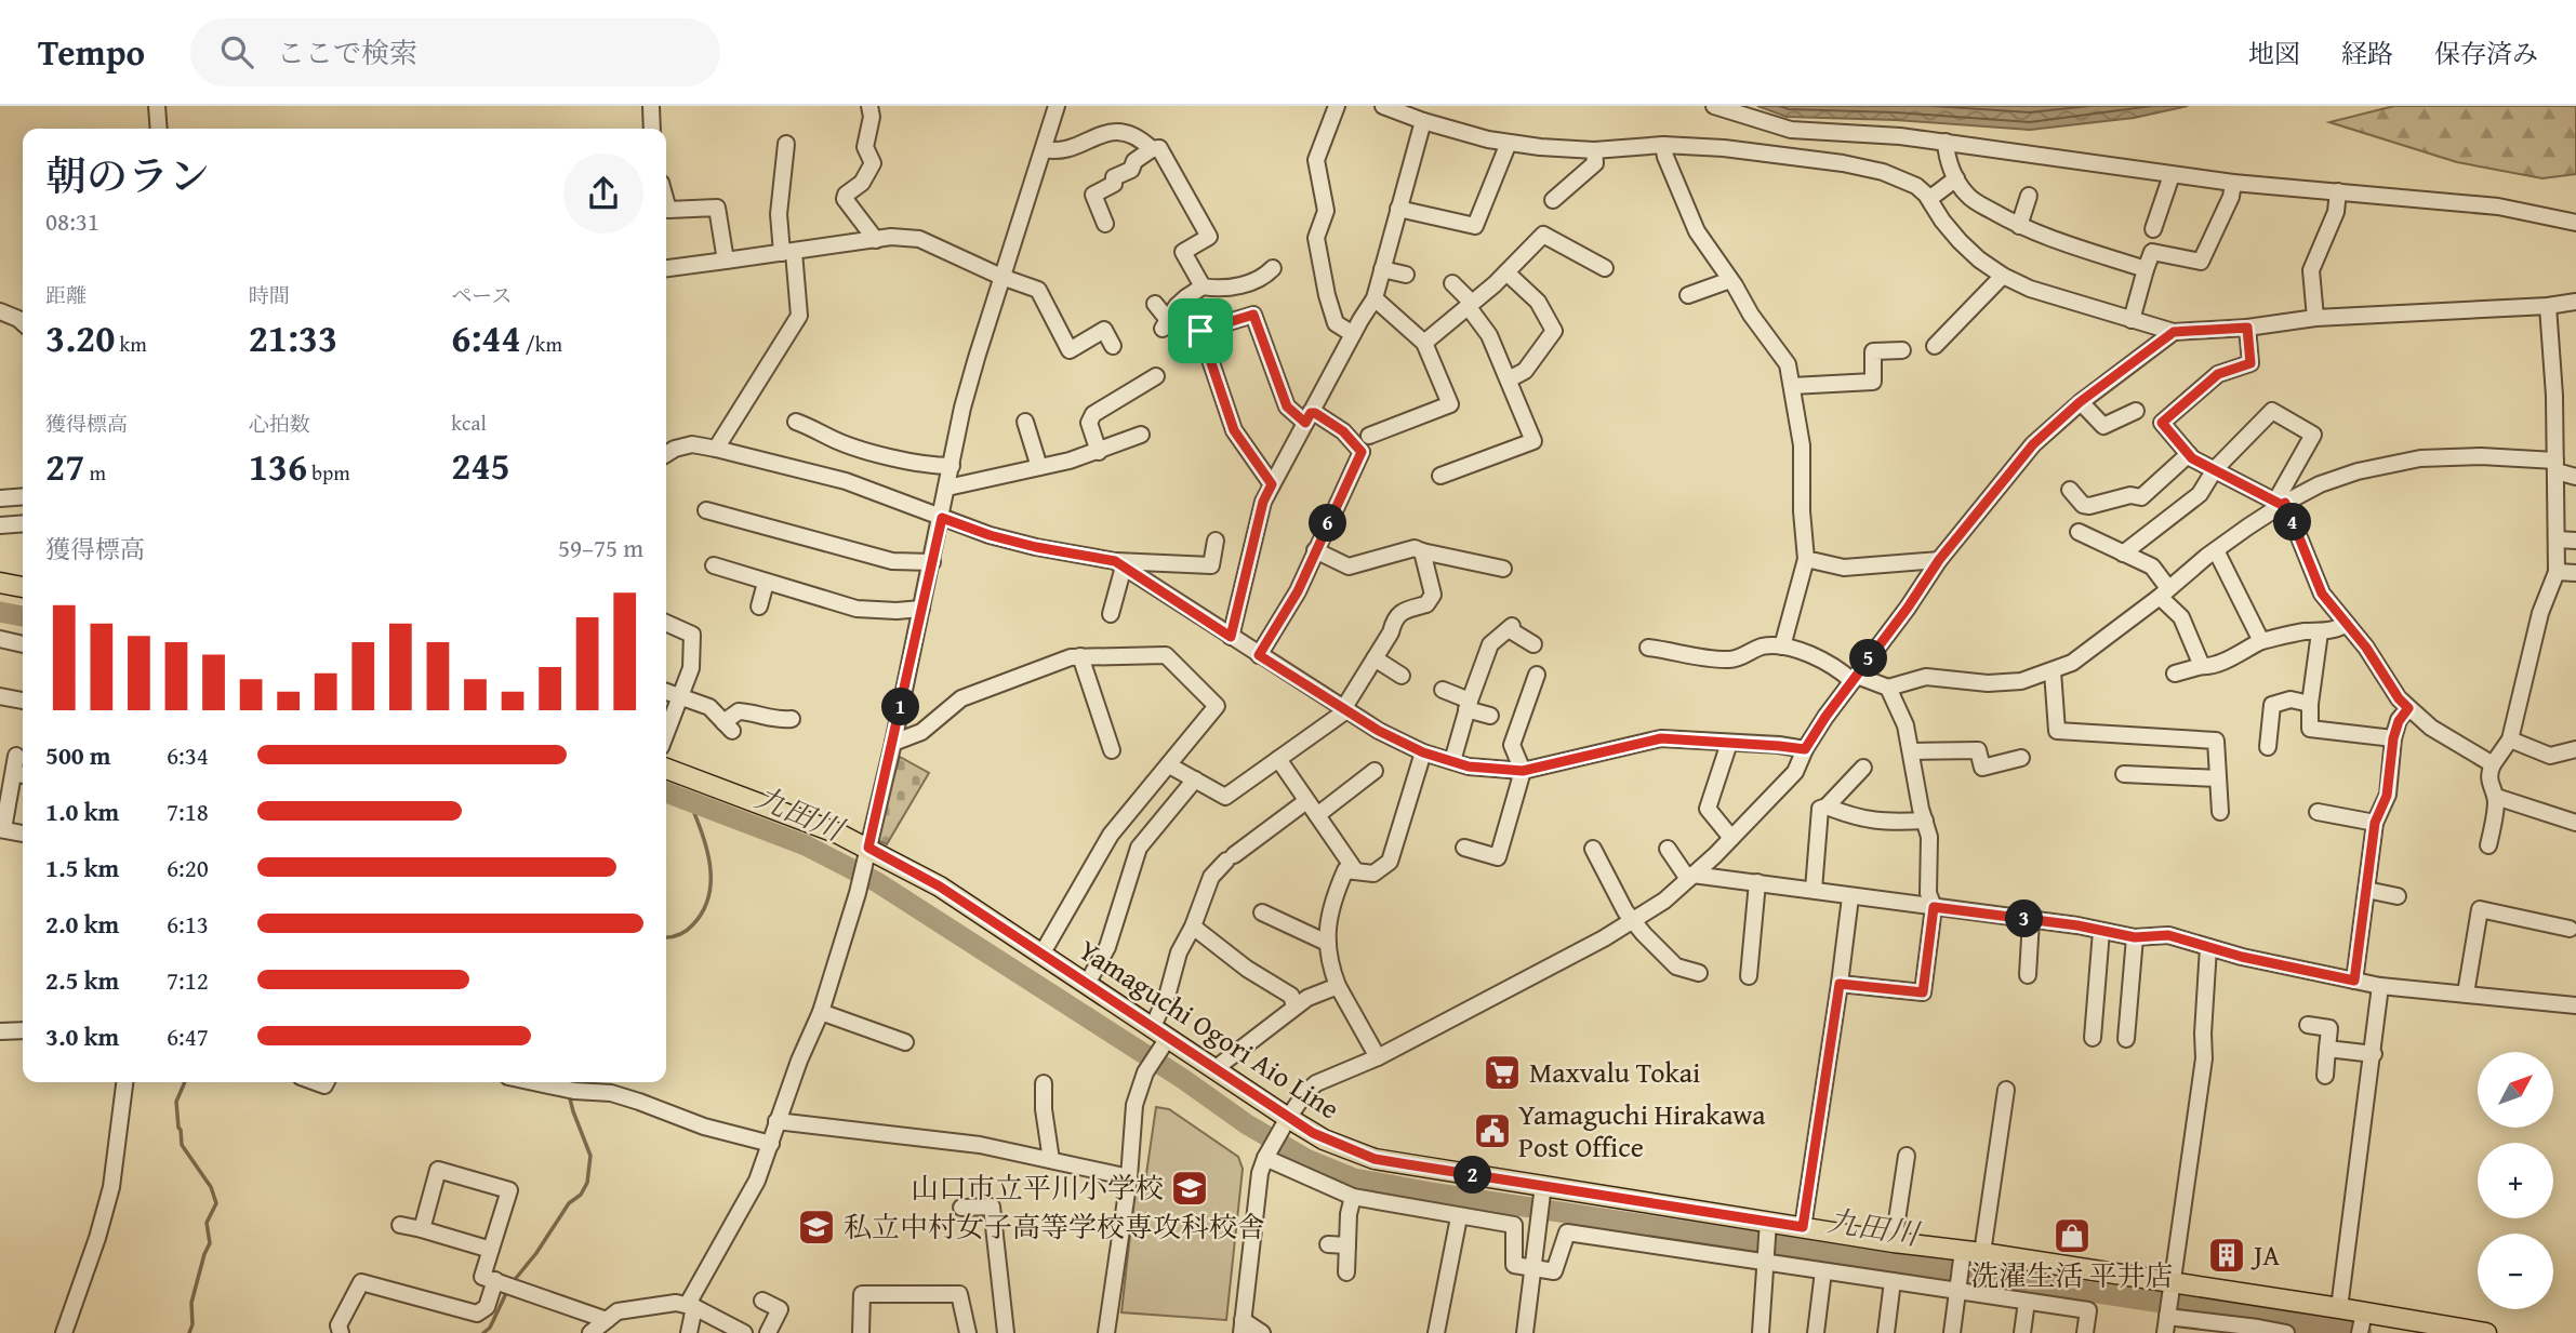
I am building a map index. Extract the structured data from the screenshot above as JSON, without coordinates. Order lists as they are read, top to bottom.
{
  "streets": {
    "main road": ["Yamaguchi Ogori Aio Line"]
  },
  "water": ["九田川"],
  "places": {
    "supermarket": ["Maxvalu Tokai"],
    "public building": ["Yamaguchi Hirakawa Post Office"],
    "school or university": ["山口市立平川小学校", "私立中村女子高等学校専攻科校舎"],
    "shop": ["洗濯生活 平井店"],
    "building": ["JA"]
  },
  "north": "top right",
  "page": {
    "header": "Tempo",
    "search": "ここで検索",
    "nav": ["地図", "経路", "保存済み"],
    "heading": ["朝のラン", "08:31"],
    "stats": [
      ["距離", "3.20 km"],
      ["時間", "21:33"],
      ["ペース", "6:44 /km"],
      ["獲得標高", "27 m"],
      ["心拍数", "136 bpm"],
      ["kcal", "245"]
    ],
    "pins": [
      "4",
      "6",
      "5",
      "1",
      "3",
      "2"
    ],
    "chart": ["獲得標高", "59–75 m"],
    "list": [
      {
        "name": "500 m",
        "note": "6:34"
      },
      {
        "name": "1.0 km",
        "note": "7:18"
      },
      {
        "name": "1.5 km",
        "note": "6:20"
      },
      {
        "name": "2.0 km",
        "note": "6:13"
      },
      {
        "name": "2.5 km",
        "note": "7:12"
      },
      {
        "name": "3.0 km",
        "note": "6:47"
      }
    ],
    "map_buttons": ["+", "−"]
  }
}
